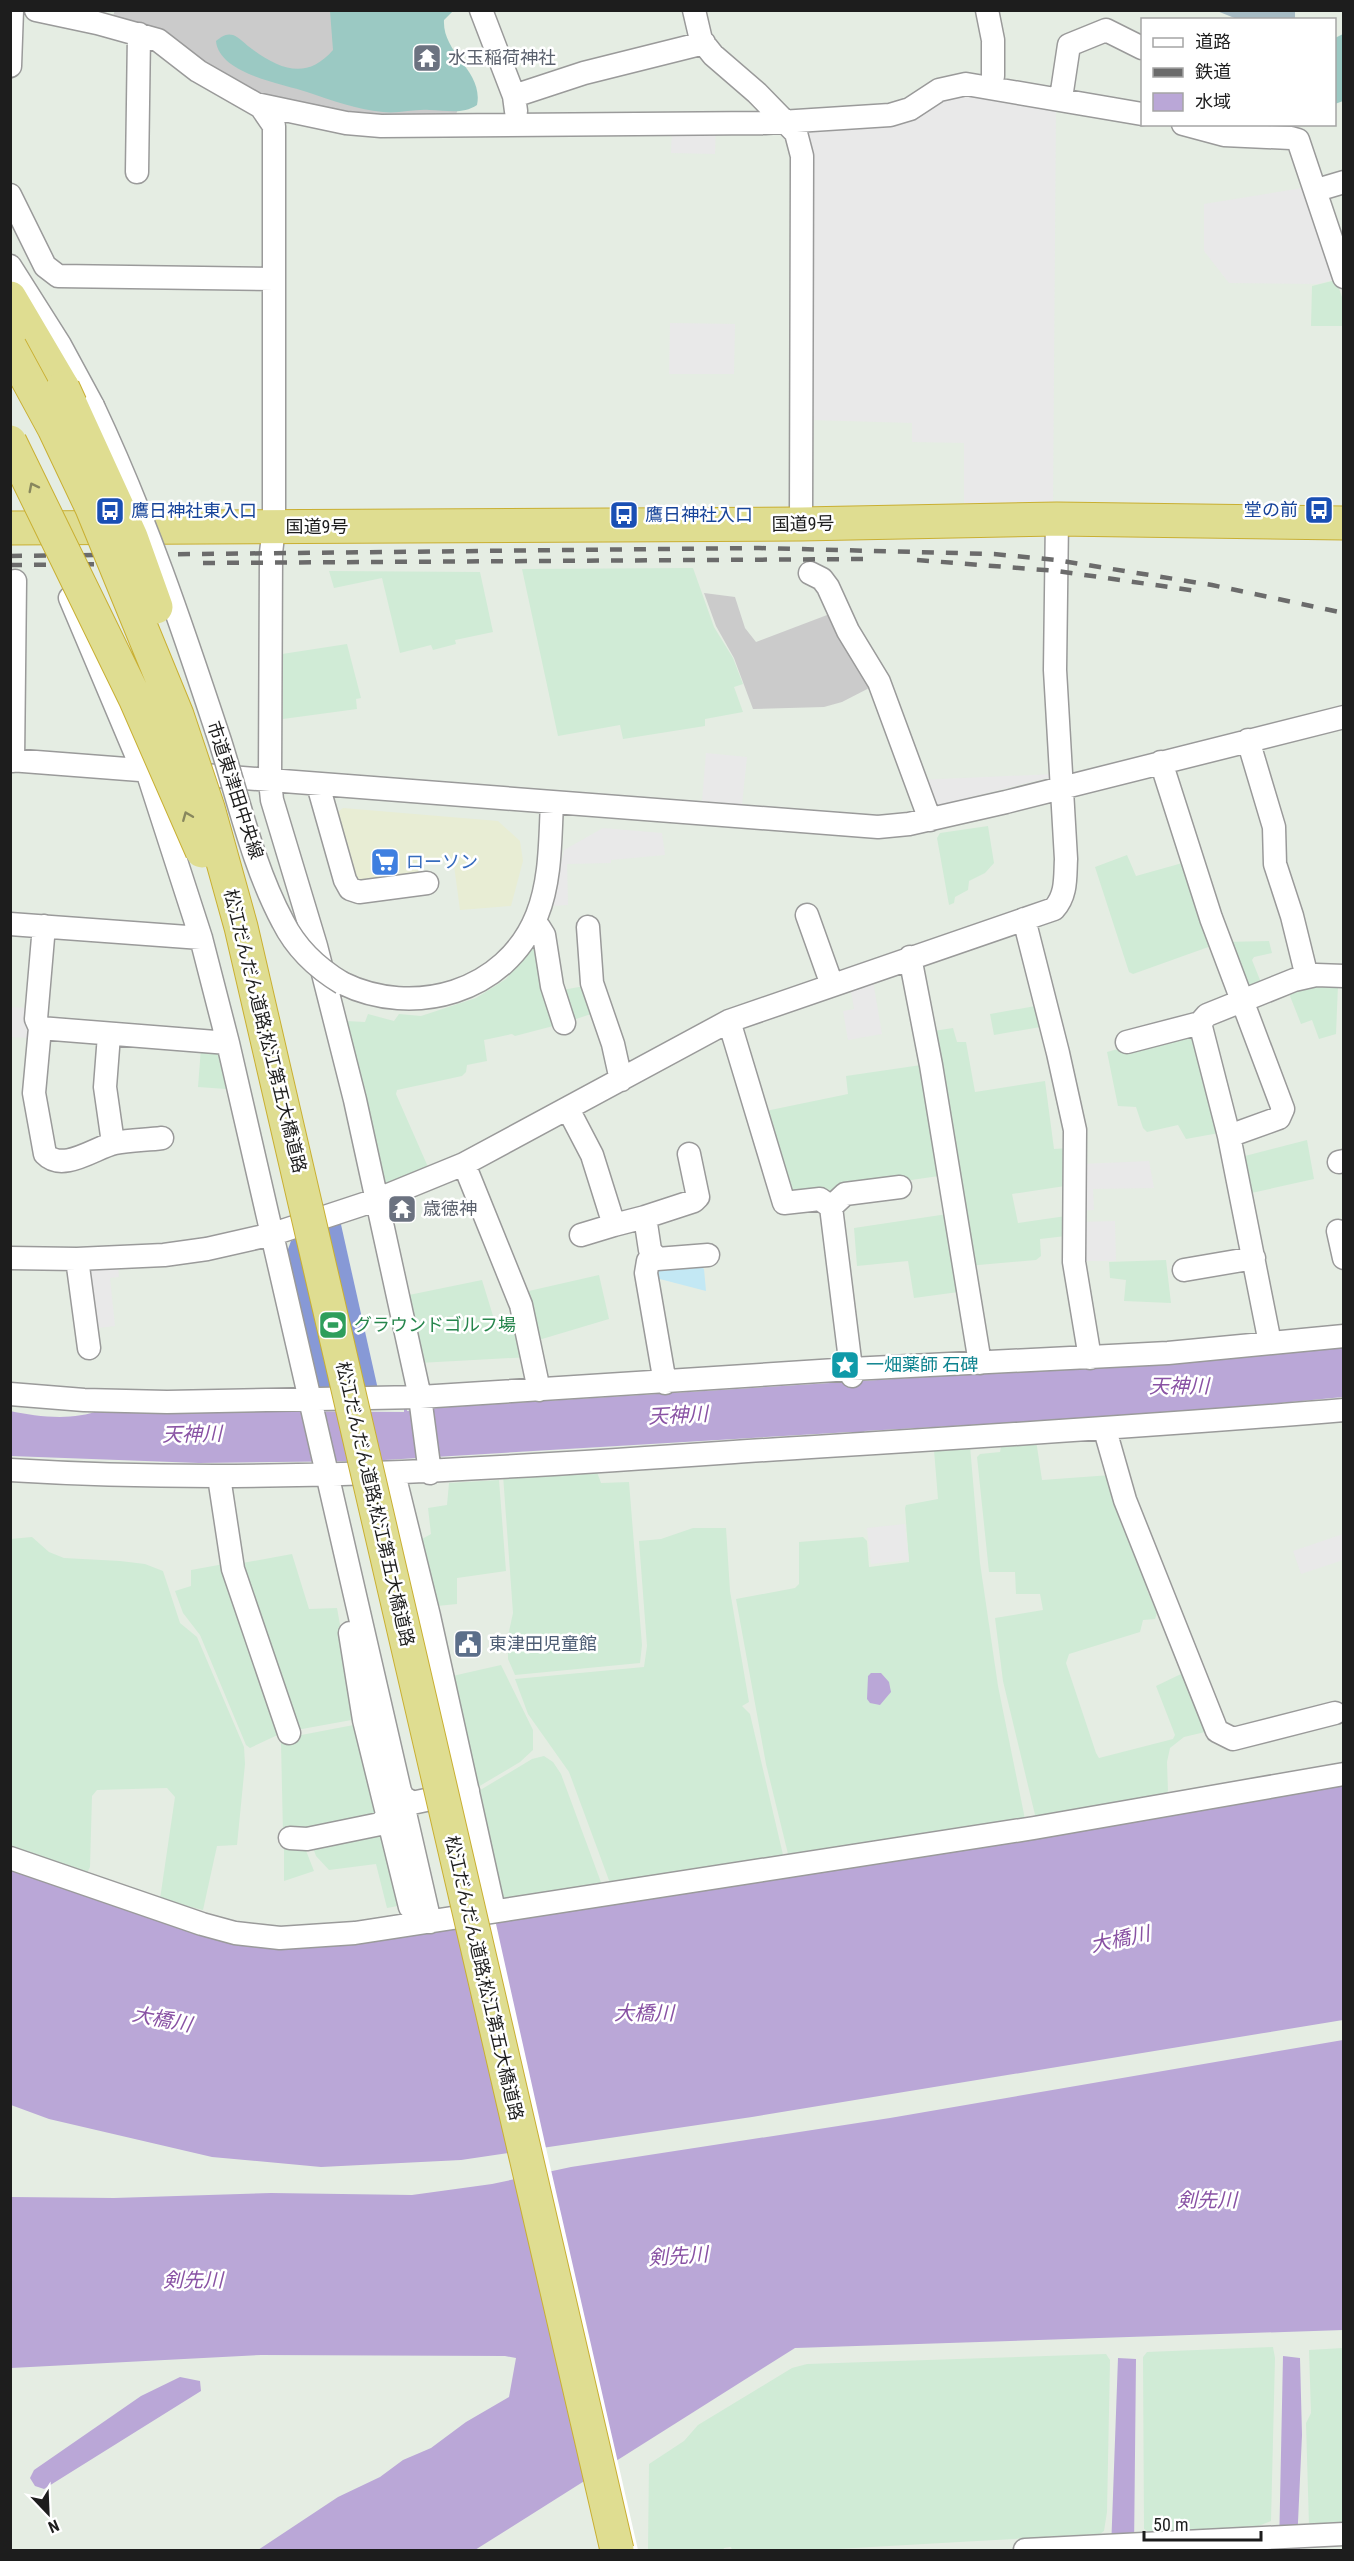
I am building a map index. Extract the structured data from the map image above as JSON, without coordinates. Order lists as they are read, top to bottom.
{
  "streets": {
    "highway": ["国道9号", "松江だんだん道路;松江第五大橋道路"],
    "street": ["市道東津田中央線"]
  },
  "water": ["天神川", "大橋川", "剣先川"],
  "places": {
    "temple": ["水玉稲荷神社", "歳徳神"],
    "bus stop": ["堂の前", "鷹日神社東入口", "鷹日神社入口"],
    "supermarket": ["ローソン"],
    "sports": ["グラウンドゴルフ場"],
    "place": ["一畑薬師 石碑"],
    "public building": ["東津田児童館"]
  },
  "legend": ["道路", "鉄道", "水域"],
  "scale_bar": "50 m",
  "north": "bottom right"
}
